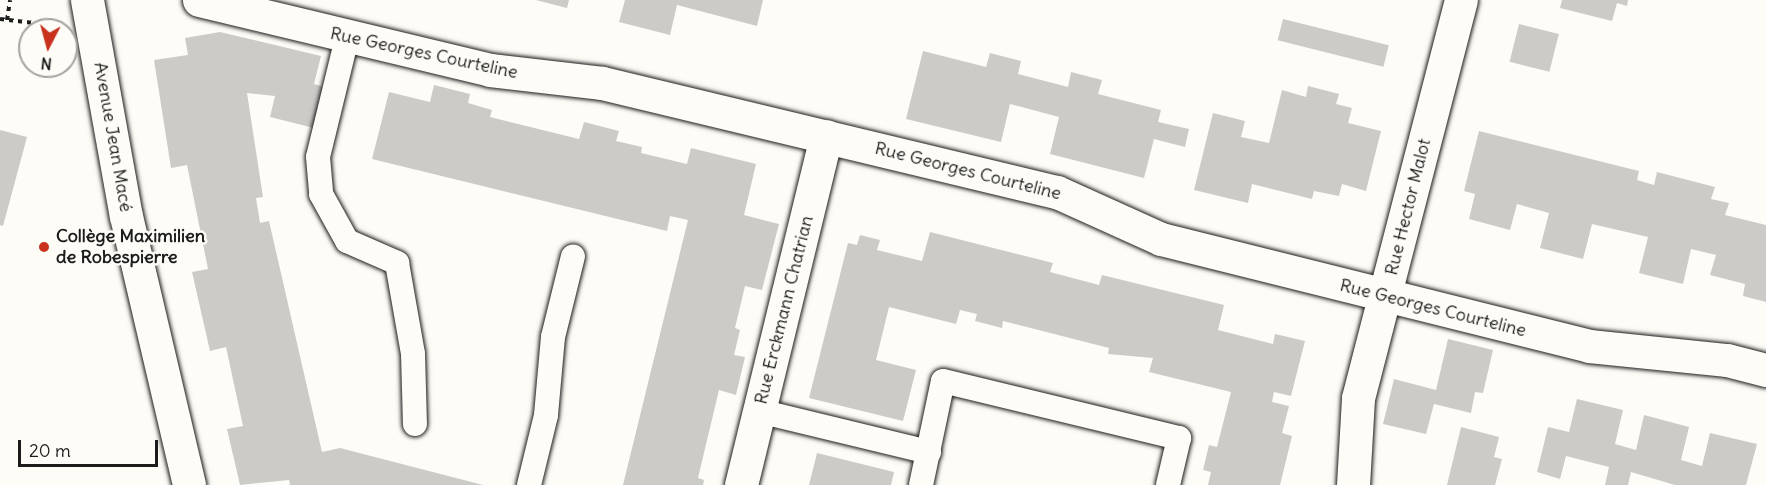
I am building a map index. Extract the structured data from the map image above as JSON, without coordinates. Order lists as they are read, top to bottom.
{
  "streets": {
    "street": [
      "Rue Georges Courteline",
      "Avenue Jean Macé",
      "Rue Hector Malot",
      "Rue Erckmann Chatrian"
    ]
  },
  "crossings": [
    ["Rue Georges Courteline", "Rue Hector Malot"],
    ["Rue Georges Courteline", "Rue Erckmann Chatrian"]
  ],
  "places": ["Collège Maximilien de Robespierre"],
  "scale_bar": "20 m",
  "north": "bottom"
}
